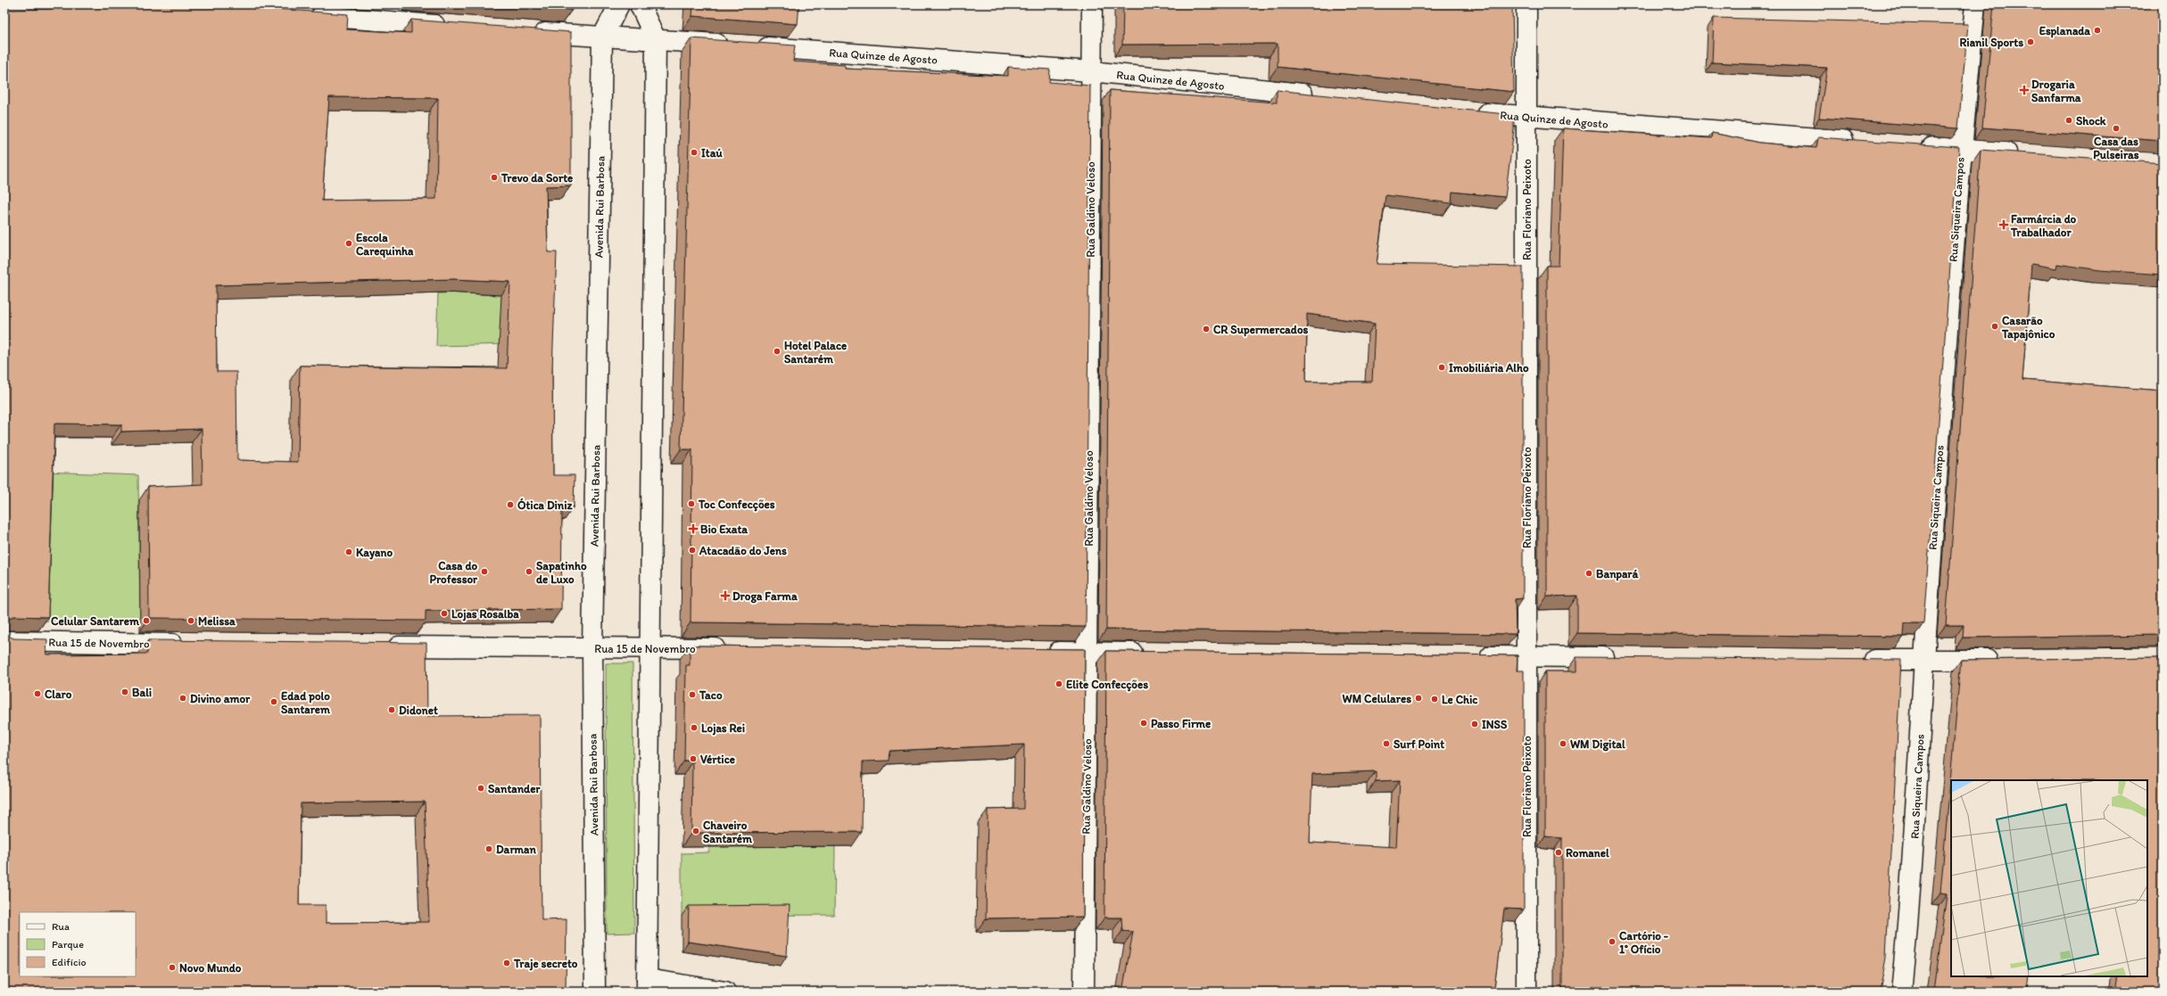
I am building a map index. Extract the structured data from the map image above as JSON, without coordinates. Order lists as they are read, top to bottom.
{
  "streets": {
    "street": [
      "Rua Quinze de Agosto",
      "Avenida Rui Barbosa",
      "Rua Galdino Veloso",
      "Rua Floriano Peixoto",
      "Rua Siqueira Campos",
      "Rua 15 de Novembro"
    ]
  },
  "crossings": [
    ["Rua Quinze de Agosto", "Avenida Rui Barbosa"],
    ["Rua Quinze de Agosto", "Rua Galdino Veloso"],
    ["Rua Quinze de Agosto", "Rua Floriano Peixoto"],
    ["Avenida Rui Barbosa", "Rua 15 de Novembro"]
  ],
  "places": {
    "other": [
      "Esplanada",
      "Rianil Sports",
      "Shock",
      "Casa das Pulseiras",
      "Itaú",
      "Trevo da Sorte",
      "Escola Carequinha",
      "Casarão Tapajônico",
      "CR Supermercados",
      "Hotel Palace Santarém",
      "Imobiliária Alho",
      "Toc Confecções",
      "Ótica Diniz",
      "Atacadão do Jens",
      "Kayano",
      "Casa do Professor",
      "Sapatinho de Luxo",
      "Banpará",
      "Lojas Rosalba",
      "Celular Santarem",
      "Melissa",
      "Elite Confecções",
      "Bali",
      "Claro",
      "Taco",
      "Divino amor",
      "WM Celulares",
      "Le Chic",
      "Edad polo Santarem",
      "Didonet",
      "Passo Firme",
      "INSS",
      "Lojas Rei",
      "Surf Point",
      "WM Digital",
      "Vértice",
      "Santander",
      "Chaveiro Santarém",
      "Darman",
      "Romanel",
      "Cartório - 1° Ofício",
      "Traje secreto",
      "Novo Mundo"
    ],
    "health": [
      "Drogaria Sanfarma",
      "Farmárcia do Trabalhador",
      "Bio Exata",
      "Droga Farma"
    ]
  },
  "legend": ["Rua", "Parque", "Edifício"]
}
